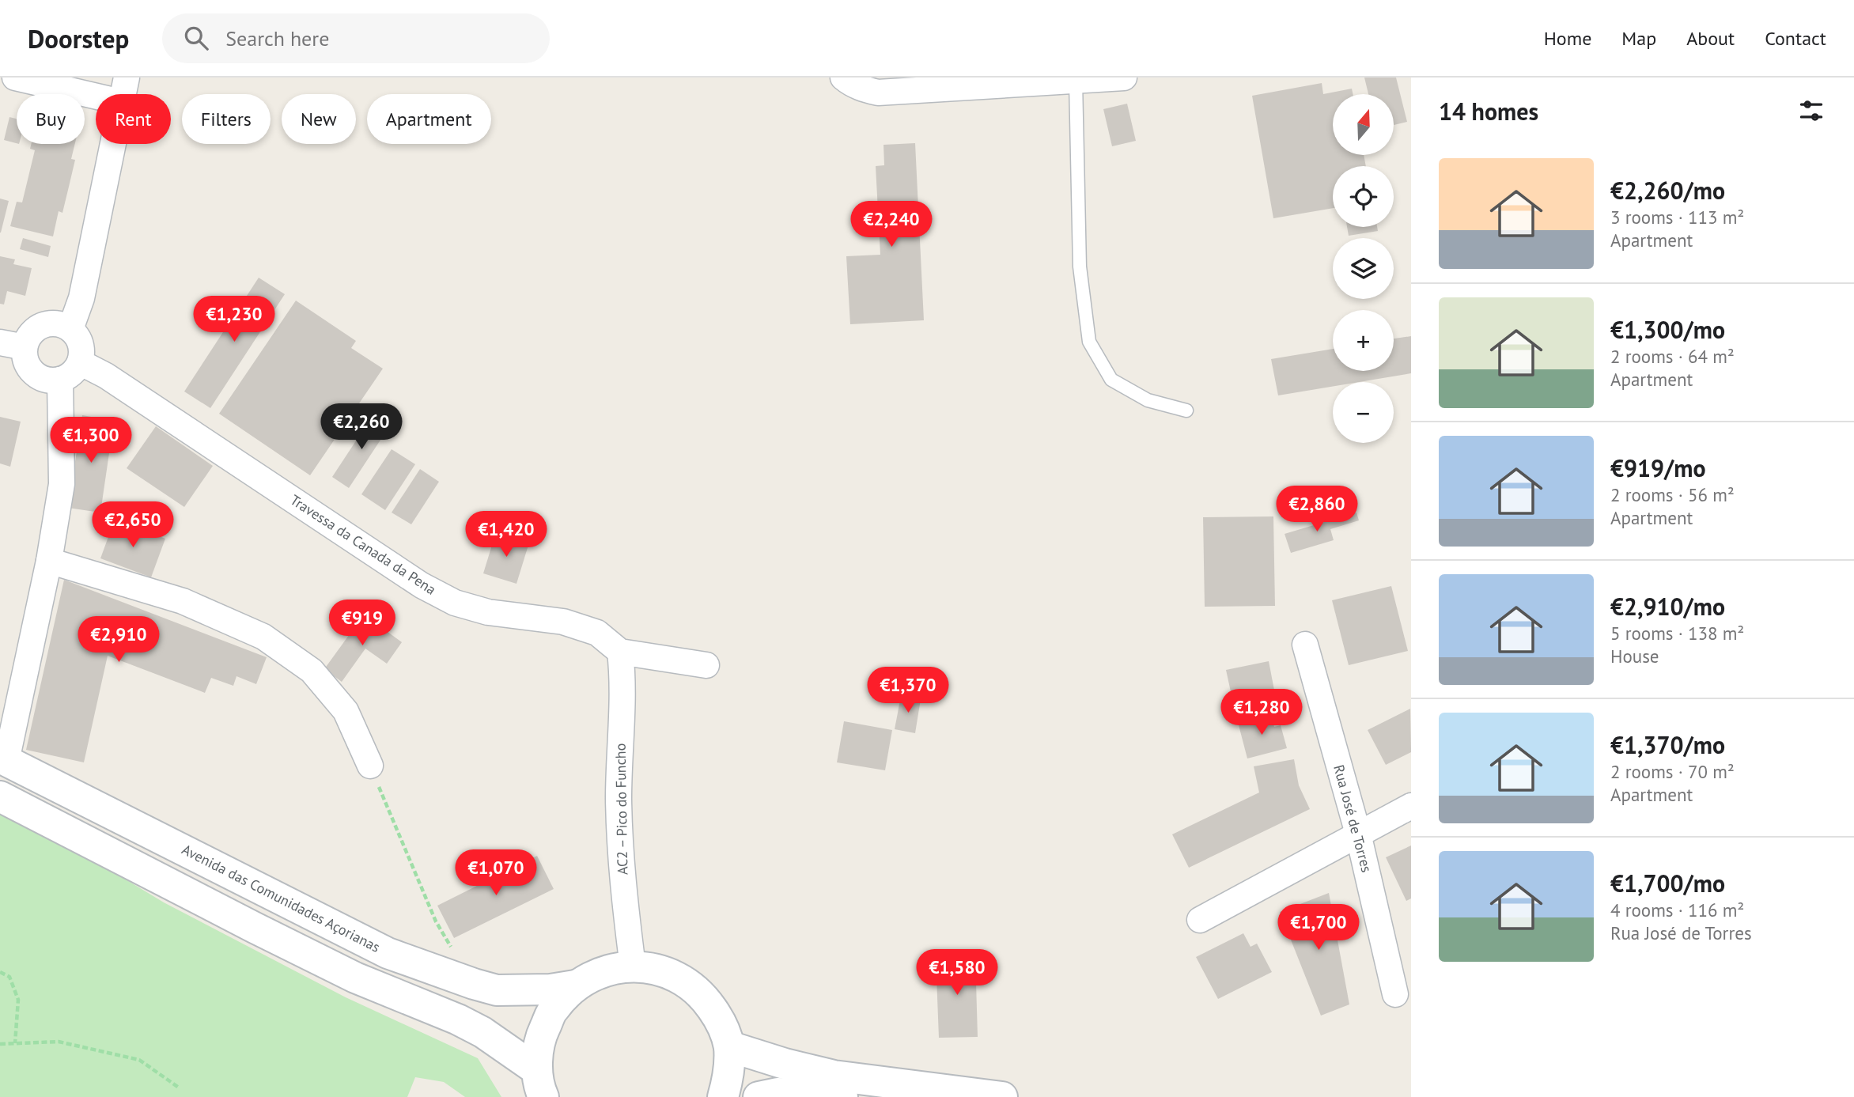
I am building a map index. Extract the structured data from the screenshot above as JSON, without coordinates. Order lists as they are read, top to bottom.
{
  "streets": {
    "street": [
      "Travessa da Canada da Pena",
      "AC2 – Pico do Funcho",
      "Rua José de Torres",
      "Avenida das Comunidades Açorianas"
    ]
  },
  "crossings": [
    ["Travessa da Canada da Pena", "AC2 – Pico do Funcho"]
  ],
  "north": "top",
  "page": {
    "header": "Doorstep",
    "search": "Search here",
    "nav": [
      "Home",
      "Map",
      "About",
      "Contact"
    ],
    "heading": "14 homes",
    "map_buttons": ["+", "−"],
    "chip": [
      "Buy",
      "Rent",
      "Filters",
      "New",
      "Apartment"
    ],
    "list": [
      {
        "name": "€2,260/mo",
        "note": "3 rooms · 113 m² · Apartment"
      },
      {
        "name": "€1,300/mo",
        "note": "2 rooms · 64 m² · Apartment"
      },
      {
        "name": "€919/mo",
        "note": "2 rooms · 56 m² · Apartment"
      },
      {
        "name": "€2,910/mo",
        "note": "5 rooms · 138 m² · House"
      },
      {
        "name": "€1,370/mo",
        "note": "2 rooms · 70 m² · Apartment"
      },
      {
        "name": "€1,700/mo",
        "note": "4 rooms · 116 m² · Rua José de Torres"
      }
    ],
    "price": [
      "€2,240",
      "€1,230",
      "€2,260",
      "€1,300",
      "€2,860",
      "€2,650",
      "€1,420",
      "€919",
      "€2,910",
      "€1,370",
      "€1,280",
      "€1,070",
      "€1,700",
      "€1,580"
    ]
  }
}
